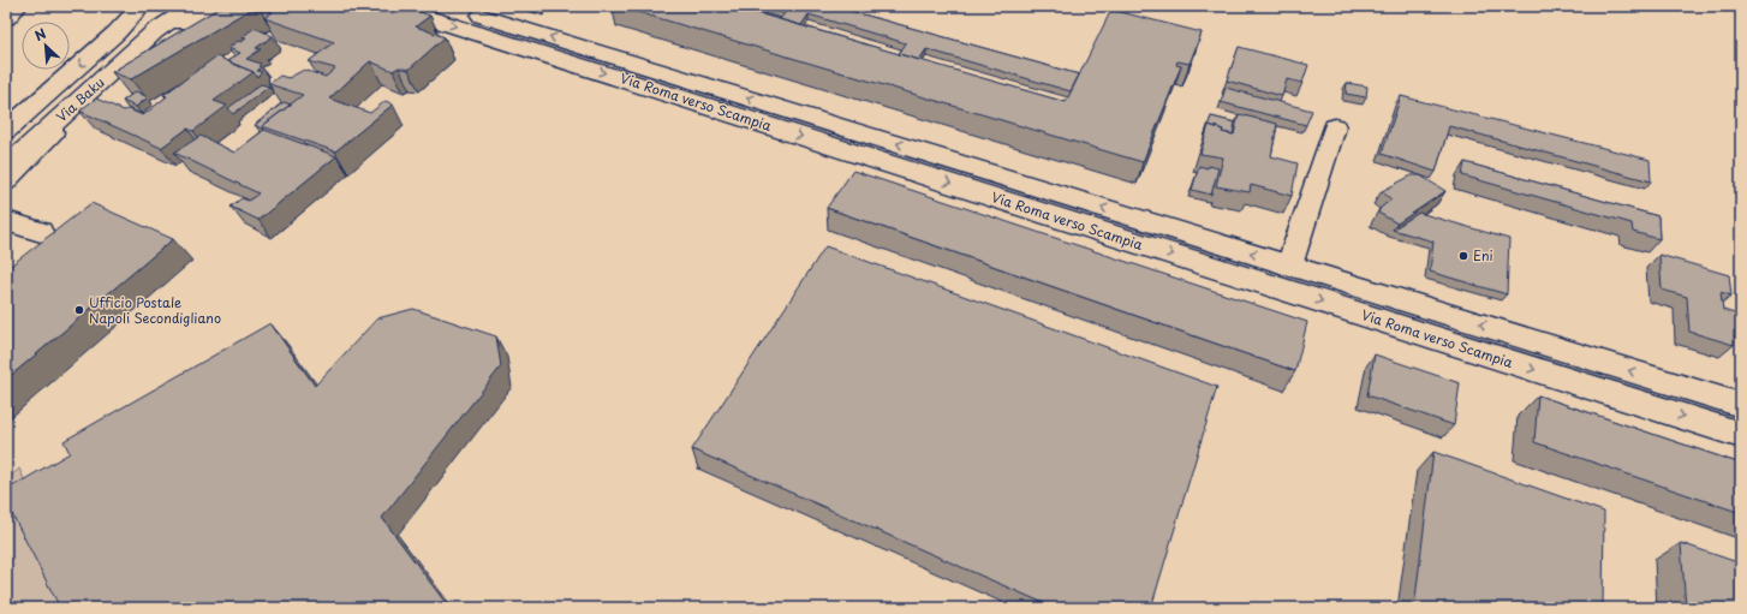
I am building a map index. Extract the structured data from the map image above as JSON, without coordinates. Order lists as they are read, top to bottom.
{
  "streets": {
    "main road": ["Via Baku", "Via Roma verso Scampia"]
  },
  "places": ["Eni", "Ufficio Postale Napoli Secondigliano"],
  "north": "top left"
}
